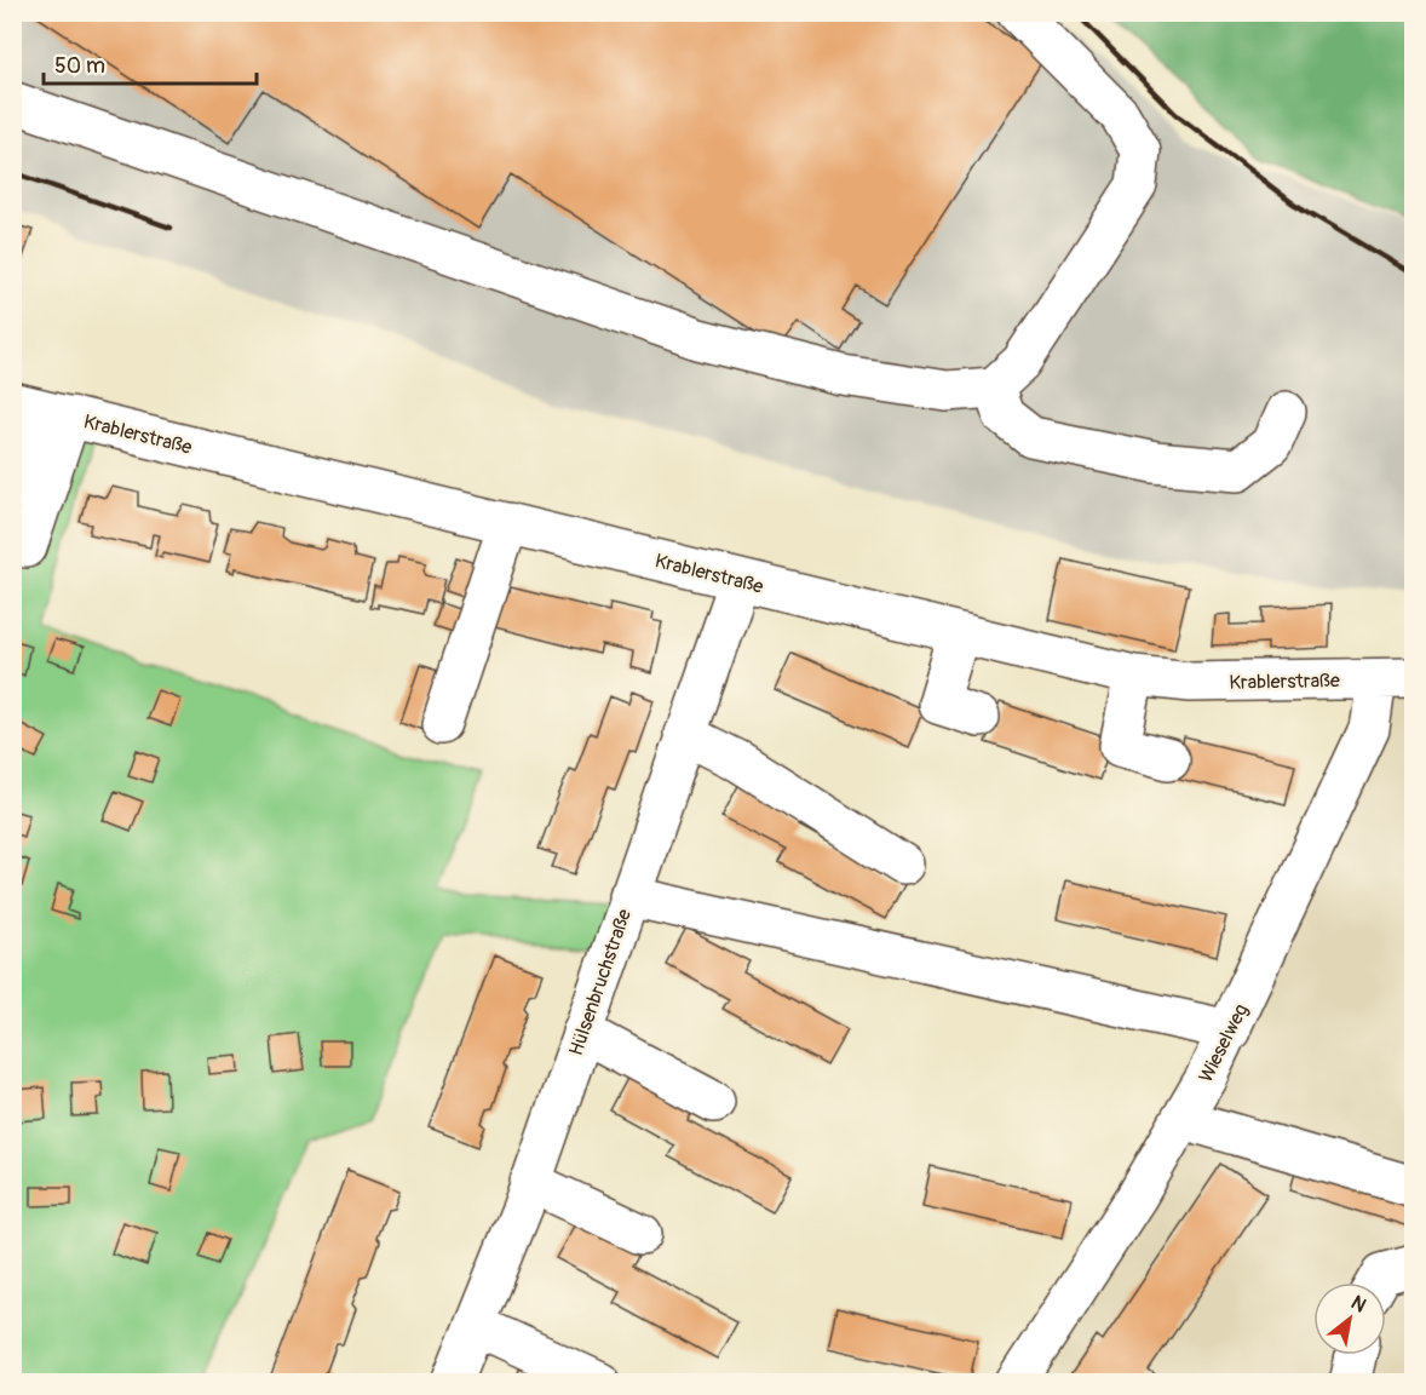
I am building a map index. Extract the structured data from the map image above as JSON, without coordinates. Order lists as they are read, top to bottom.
{
  "streets": {
    "street": ["Krablerstraße", "Hülsenbruchstraße", "Wieselweg"]
  },
  "crossings": [
    ["Krablerstraße", "Hülsenbruchstraße"],
    ["Krablerstraße", "Wieselweg"]
  ],
  "scale_bar": "50 m",
  "north": "top right"
}
